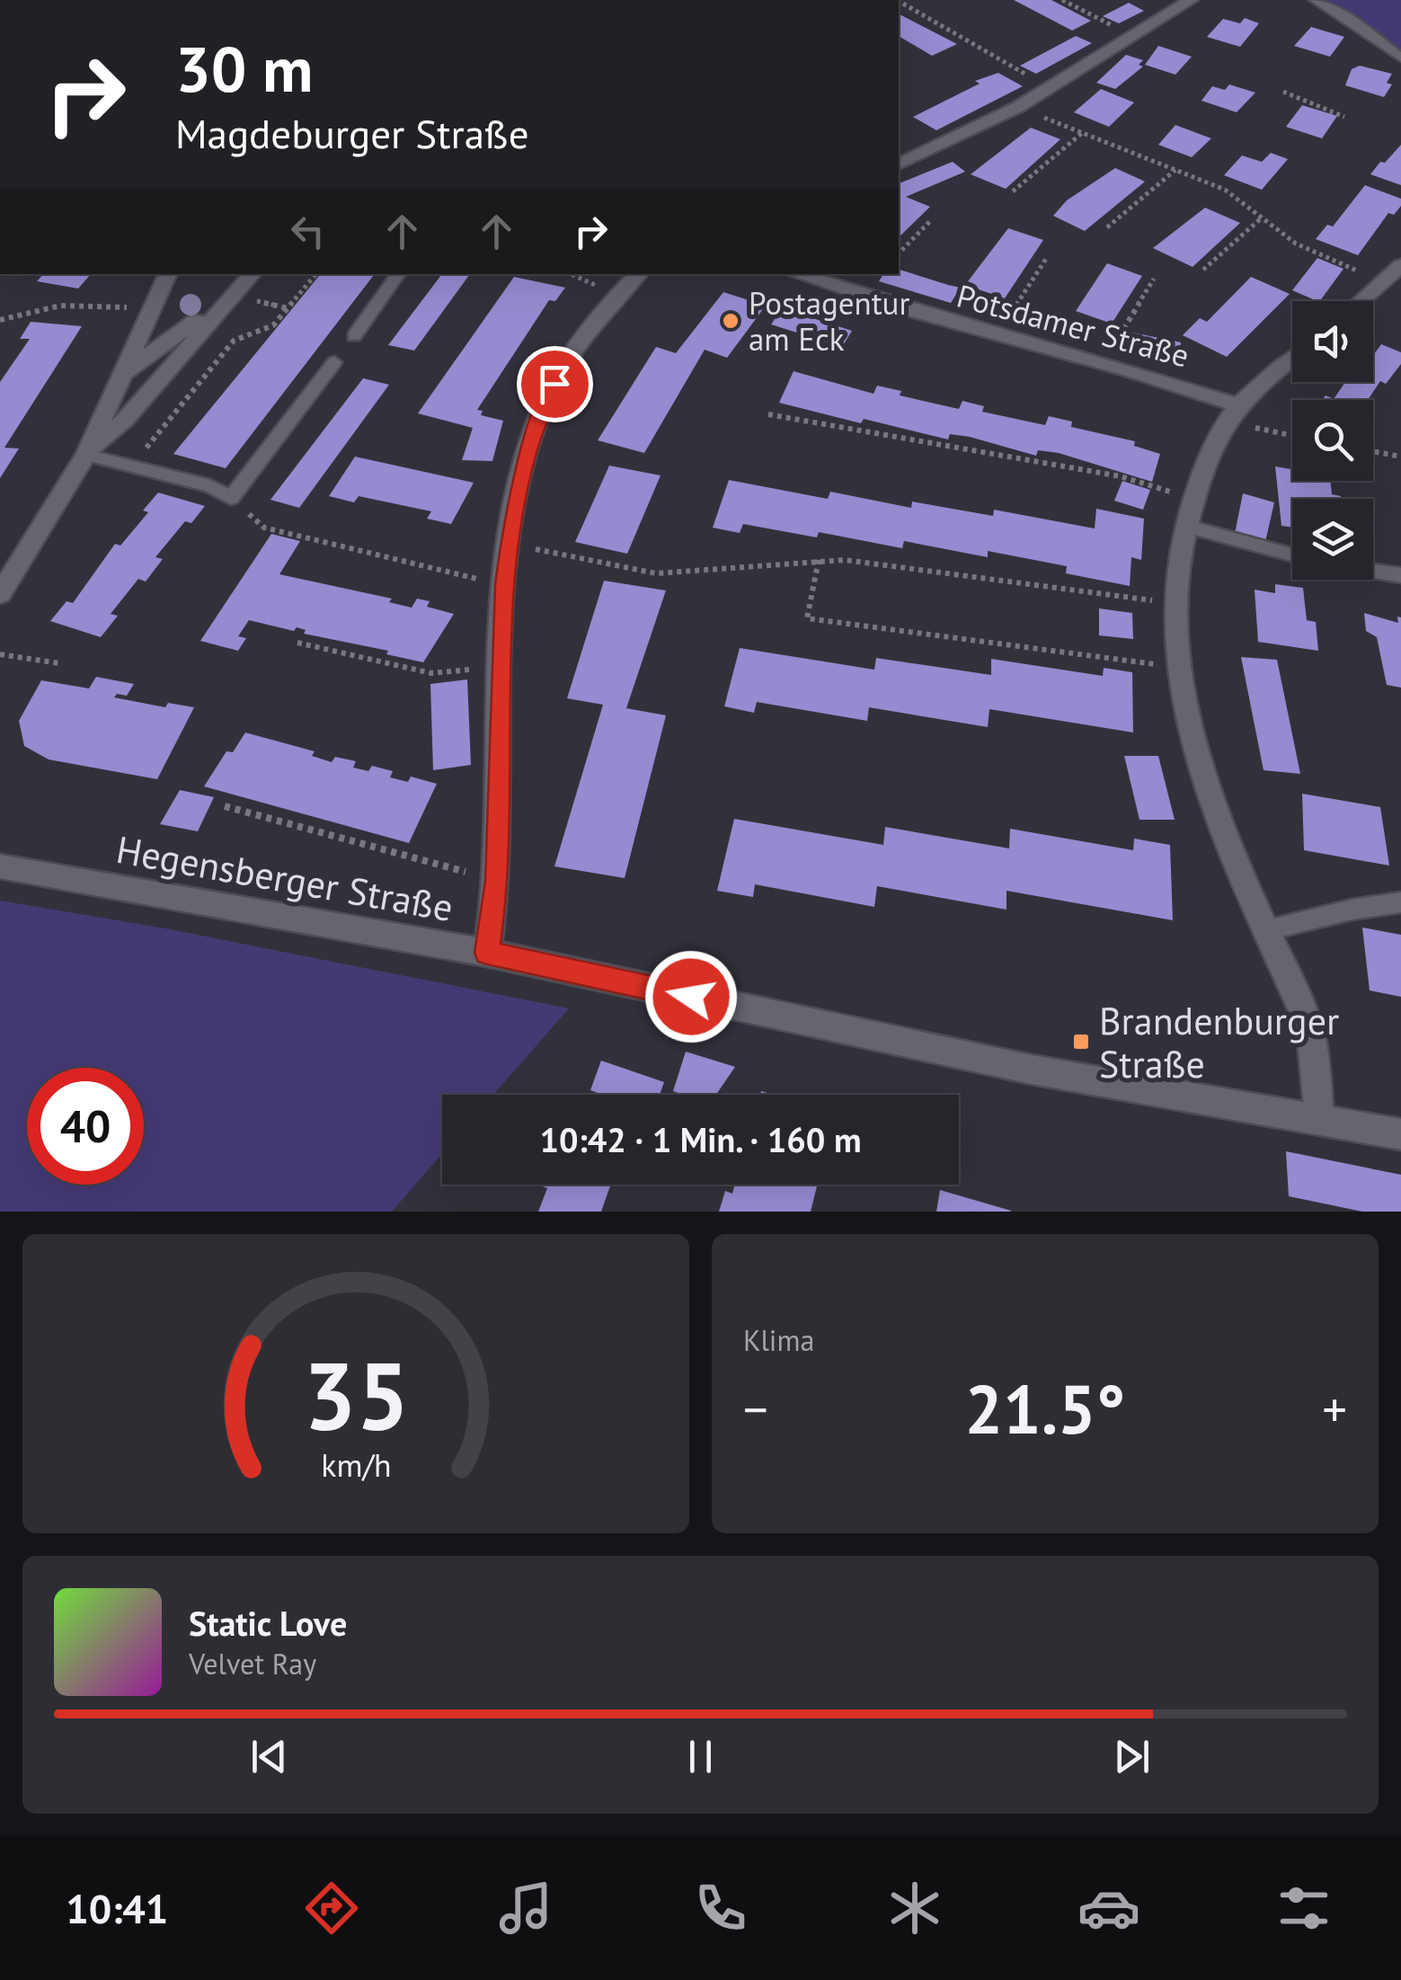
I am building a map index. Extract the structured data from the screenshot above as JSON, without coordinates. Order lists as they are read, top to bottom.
{
  "streets": {
    "street": ["Potsdamer Straße", "Hegensberger Straße"]
  },
  "places": {
    "other": ["Postagentur am Eck"],
    "transit": ["Brandenburger Straße"]
  },
  "page": {
    "turn": ["30 m", "Magdeburger Straße"],
    "limit": "40",
    "trip": "10:42 · 1 Min. · 160 m",
    "tile": "Klima",
    "heat": ["−", "21.5°", "+"],
    "song": ["Static Love", "Velvet Ray"],
    "tabs": "10:41",
    "gauge": ["35", "km/h"]
  }
}
